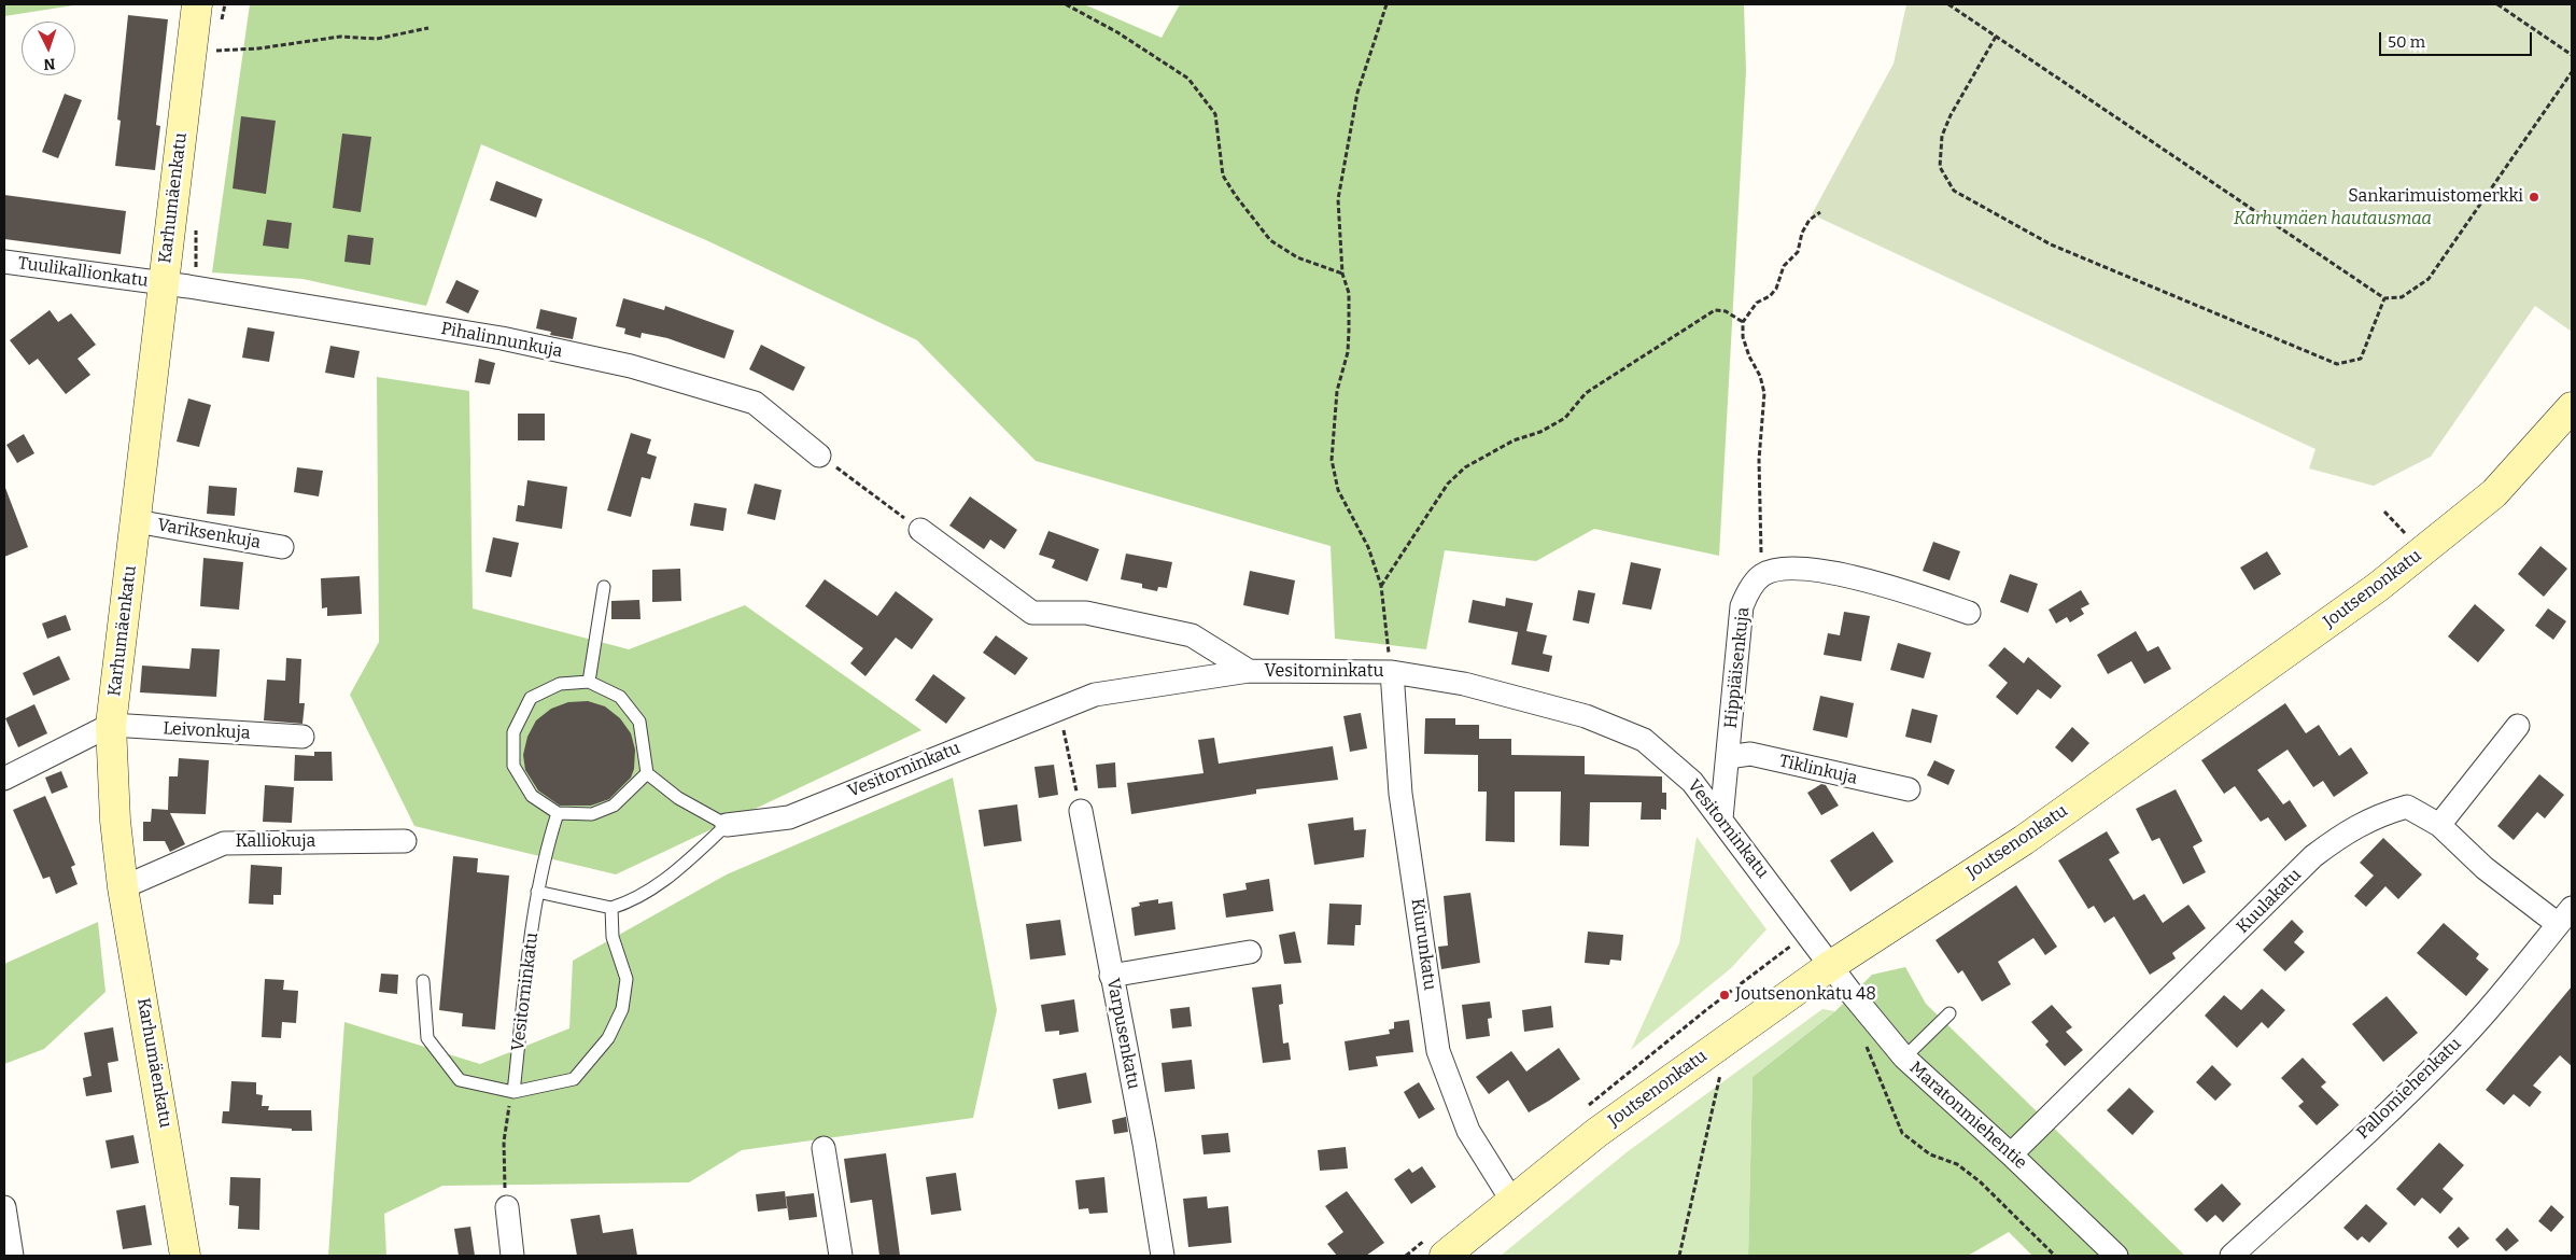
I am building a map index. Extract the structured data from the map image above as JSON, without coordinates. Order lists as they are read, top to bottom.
{
  "streets": {
    "main road": ["Karhumäenkatu", "Joutsenonkatu"],
    "street": [
      "Tuulikallionkatu",
      "Pihalinnunkuja",
      "Variksenkuja",
      "Hippiäisenkuja",
      "Vesitorninkatu",
      "Leivonkuja",
      "Tiklinkuja",
      "Kalliokuja",
      "Kuulakatu",
      "Kiurunkatu",
      "Varpusenkatu",
      "Pallomiehenkatu",
      "Maratonmiehentie"
    ]
  },
  "crossings": [
    ["Karhumäenkatu", "Tuulikallionkatu"],
    ["Karhumäenkatu", "Pihalinnunkuja"],
    ["Karhumäenkatu", "Variksenkuja"],
    ["Karhumäenkatu", "Leivonkuja"],
    ["Karhumäenkatu", "Kalliokuja"],
    ["Tuulikallionkatu", "Pihalinnunkuja"],
    ["Joutsenonkatu", "Vesitorninkatu"],
    ["Joutsenonkatu", "Kiurunkatu"],
    ["Joutsenonkatu", "Maratonmiehentie"],
    ["Hippiäisenkuja", "Vesitorninkatu"],
    ["Hippiäisenkuja", "Tiklinkuja"],
    ["Vesitorninkatu", "Kiurunkatu"],
    ["Vesitorninkatu", "Maratonmiehentie"],
    ["Kuulakatu", "Pallomiehenkatu"],
    ["Kuulakatu", "Maratonmiehentie"]
  ],
  "parks": ["Karhumäen hautausmaa"],
  "places": ["Sankarimuistomerkki", "Joutsenonkatu 48"],
  "scale_bar": "50 m",
  "north": "bottom"
}
